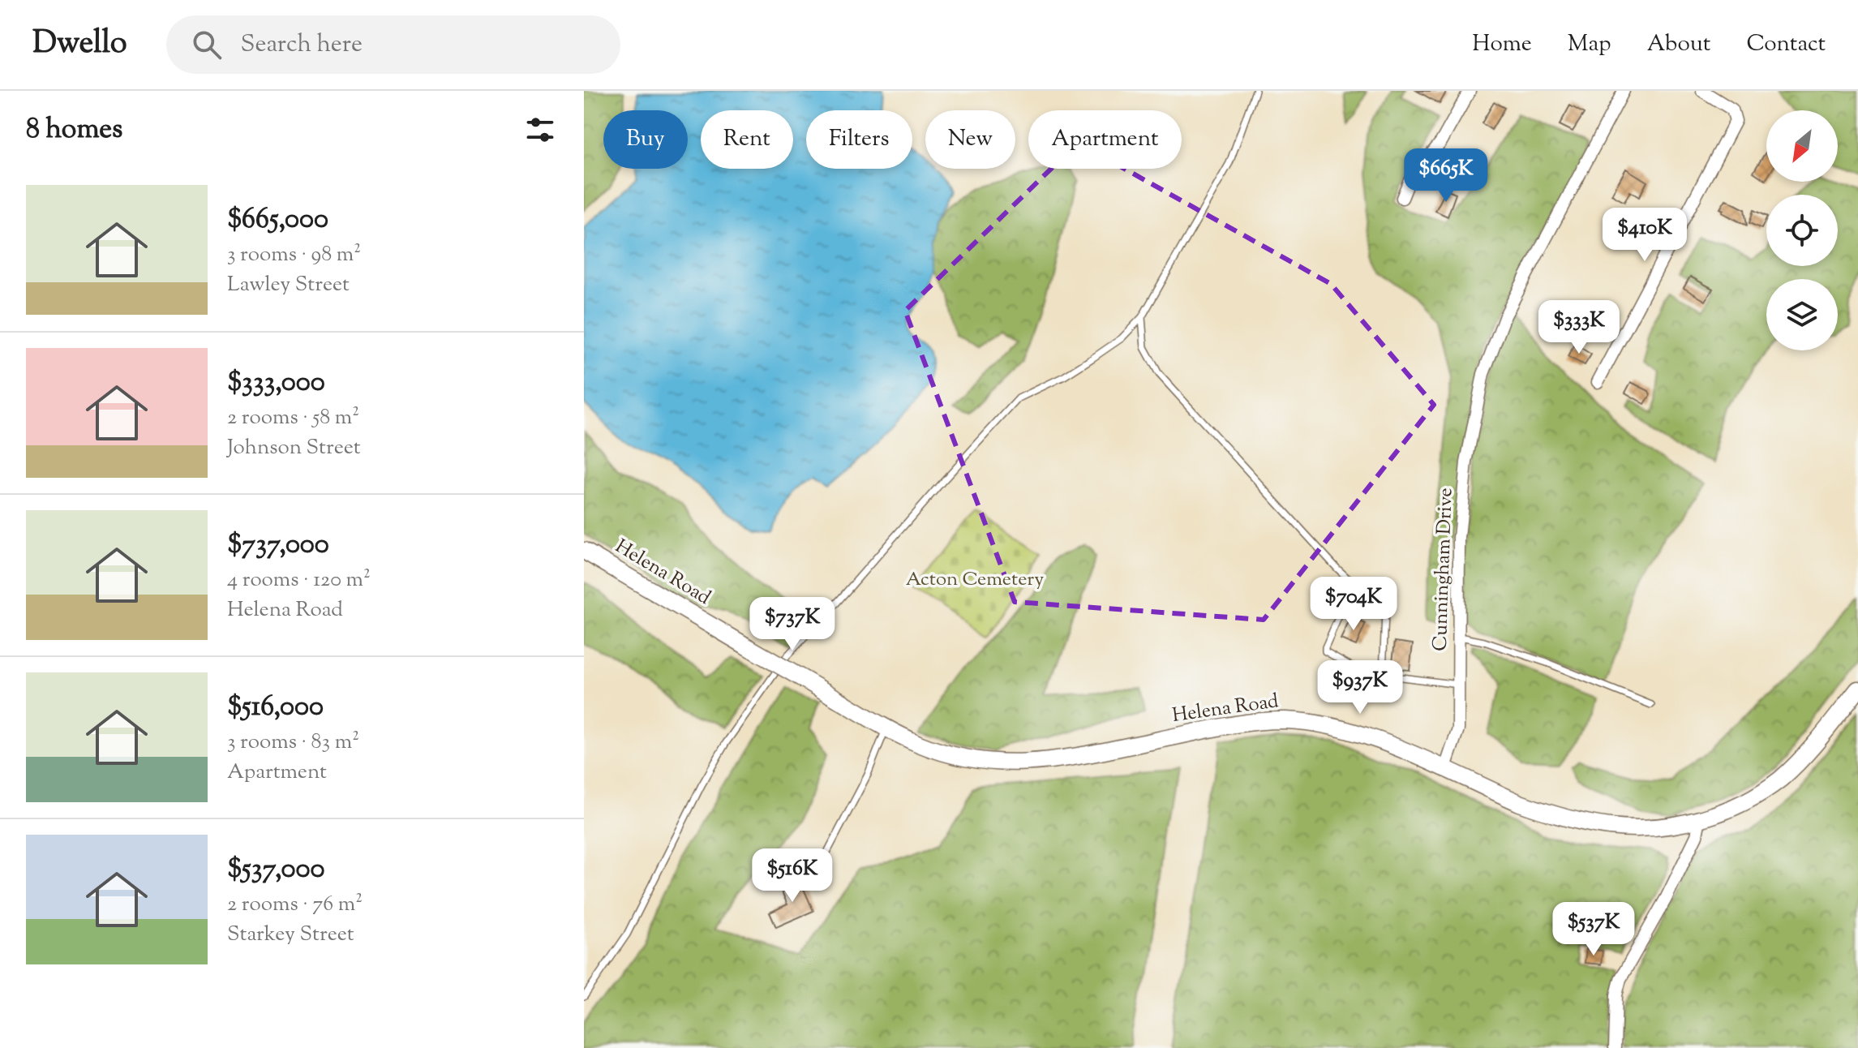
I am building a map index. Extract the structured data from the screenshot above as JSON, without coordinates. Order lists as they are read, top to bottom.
{
  "streets": {
    "main road": ["Helena Road"],
    "street": ["Cunningham Drive"]
  },
  "crossings": [
    ["Cunningham Drive", "Helena Road"]
  ],
  "parks": ["Acton Cemetery"],
  "north": "bottom left",
  "page": {
    "header": "Dwello",
    "search": "Search here",
    "nav": [
      "Home",
      "Map",
      "About",
      "Contact"
    ],
    "heading": "8 homes",
    "chip": [
      "Buy",
      "Rent",
      "Filters",
      "New",
      "Apartment"
    ],
    "price": [
      "$665K",
      "$410K",
      "$333K",
      "$704K",
      "$737K",
      "$937K",
      "$516K",
      "$537K"
    ],
    "list": [
      {
        "name": "$665,000",
        "note": "3 rooms · 98 m² · Lawley Street"
      },
      {
        "name": "$333,000",
        "note": "2 rooms · 58 m² · Johnson Street"
      },
      {
        "name": "$737,000",
        "note": "4 rooms · 120 m² · Helena Road"
      },
      {
        "name": "$516,000",
        "note": "3 rooms · 83 m² · Apartment"
      },
      {
        "name": "$537,000",
        "note": "2 rooms · 76 m² · Starkey Street"
      }
    ]
  }
}
